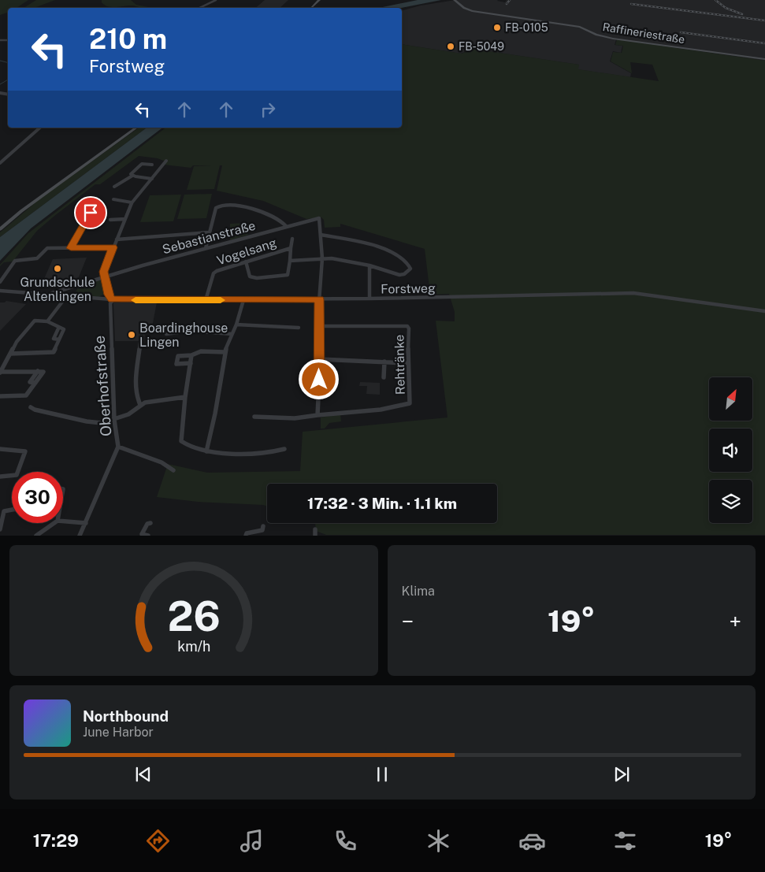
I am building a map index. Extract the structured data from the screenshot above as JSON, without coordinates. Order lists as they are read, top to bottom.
{
  "streets": {
    "street": [
      "Raffineriestraße",
      "Sebastianstraße",
      "Vogelsang",
      "Forstweg",
      "Rehtränke",
      "Oberhofstraße"
    ]
  },
  "crossings": [
    ["Sebastianstraße", "Vogelsang"],
    ["Sebastianstraße", "Forstweg"],
    ["Vogelsang", "Forstweg"],
    ["Forstweg", "Oberhofstraße"]
  ],
  "places": [
    "FB-0105",
    "FB-5049",
    "Grundschule Altenlingen",
    "Boardinghouse Lingen"
  ],
  "north": "top right",
  "page": {
    "turn": ["210 m", "Forstweg"],
    "limit": "30",
    "trip": "17:32 · 3 Min. · 1.1 km",
    "tile": "Klima",
    "heat": ["−", "19°", "+"],
    "song": ["Northbound", "June Harbor"],
    "tabs": ["17:29", "19°"],
    "gauge": ["26", "km/h"]
  }
}
